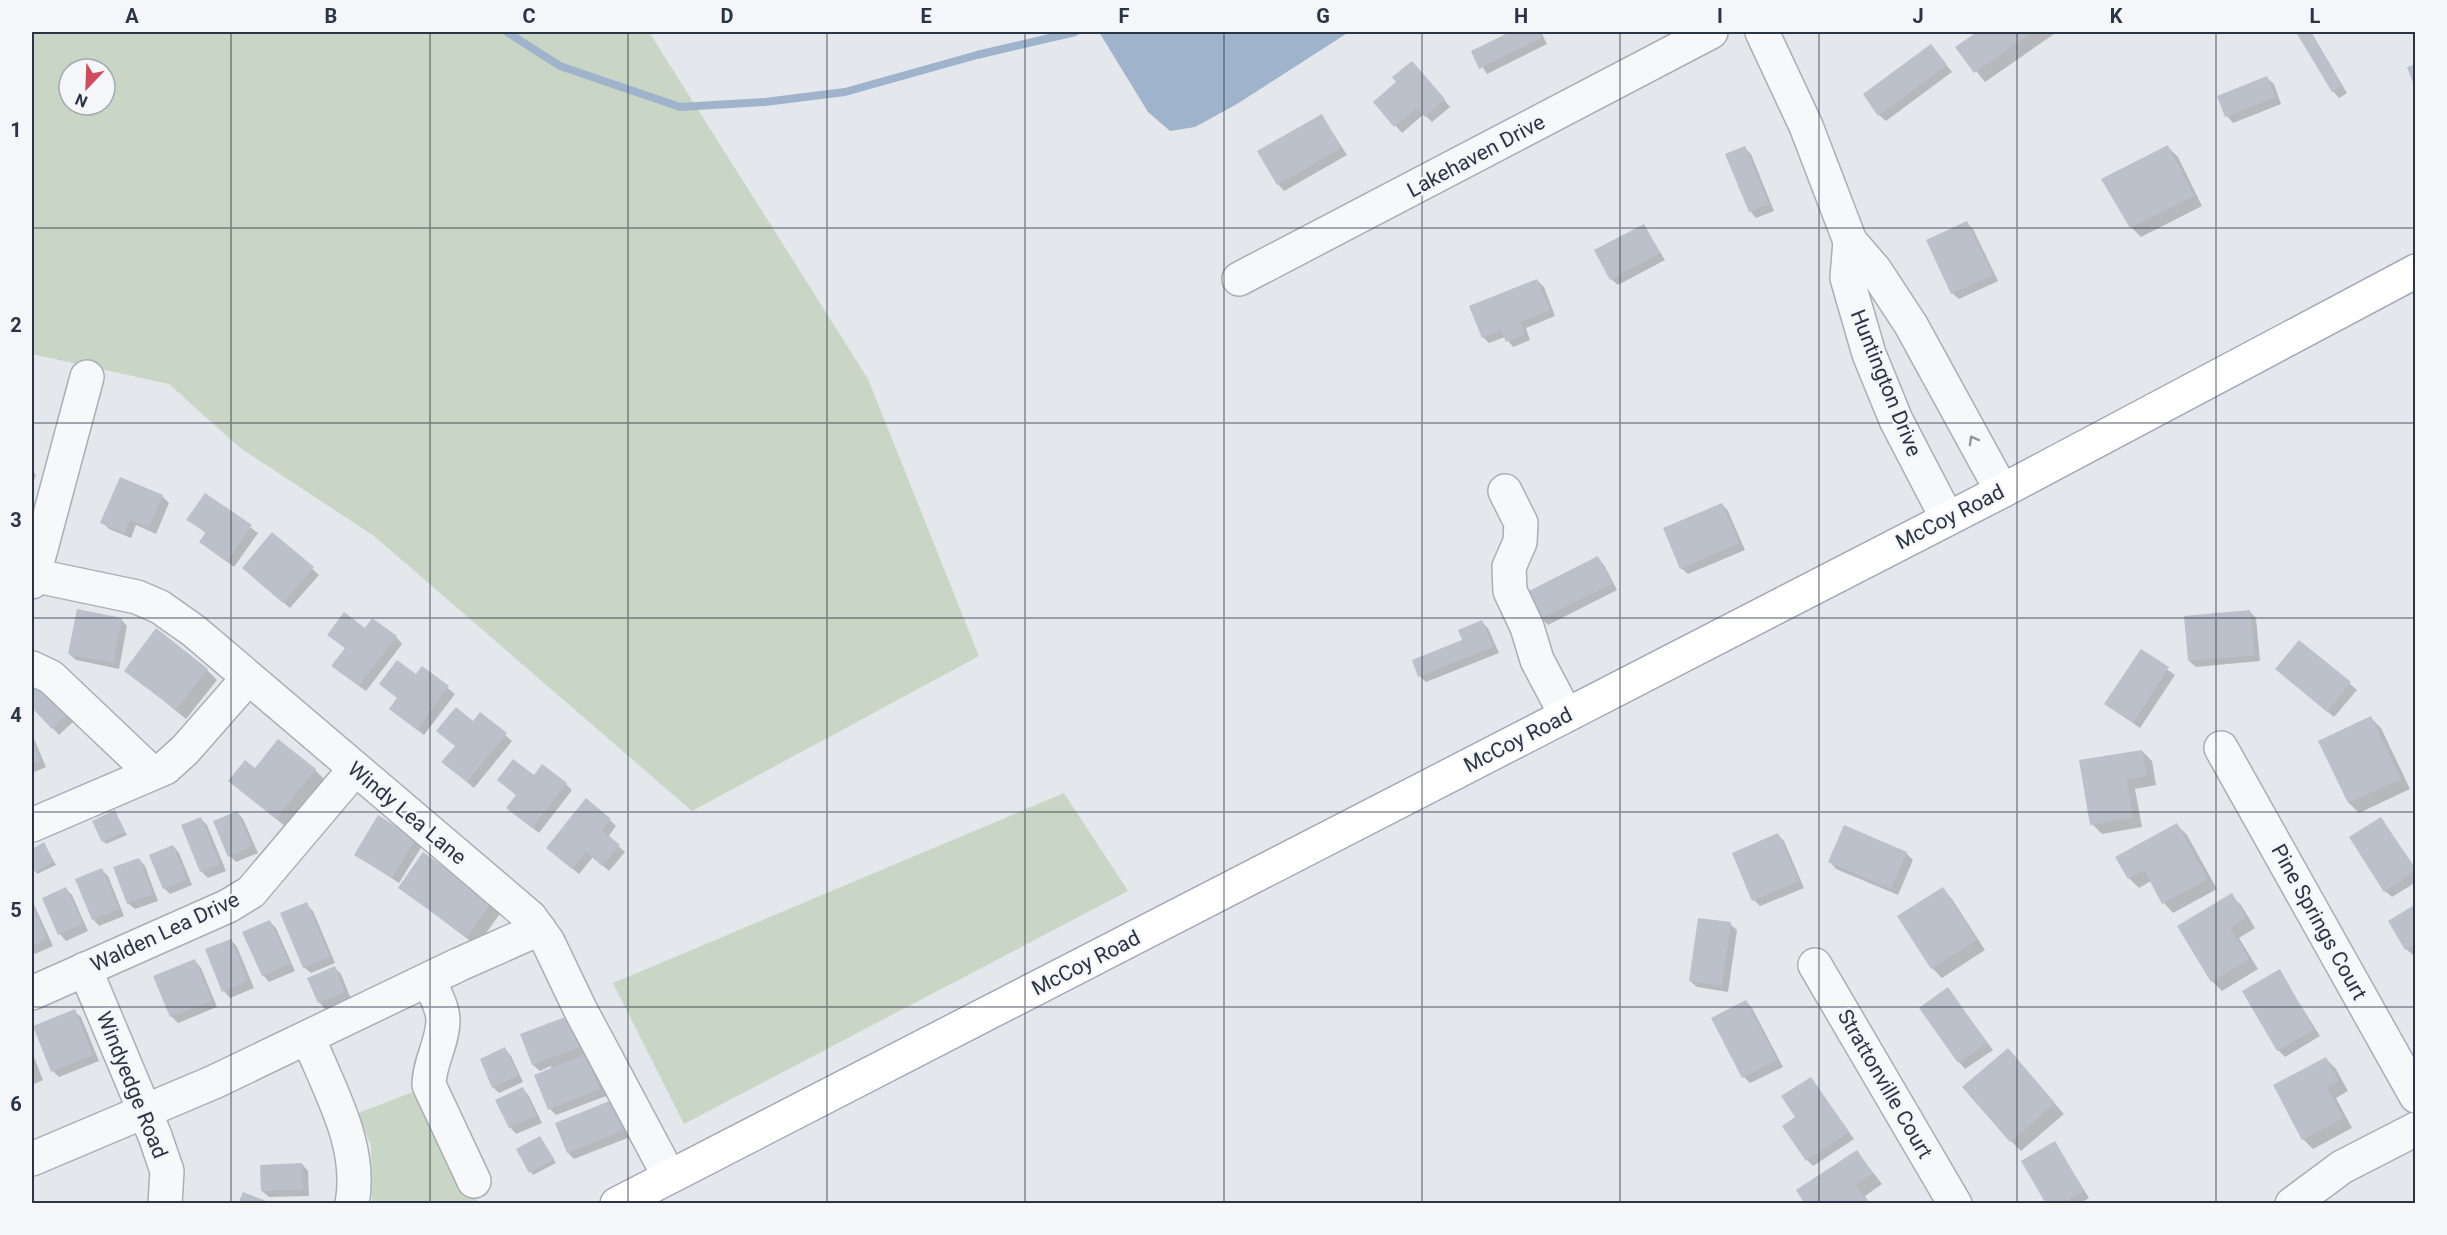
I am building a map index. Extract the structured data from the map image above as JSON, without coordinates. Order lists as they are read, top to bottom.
{
  "streets": {
    "main road": ["McCoy Road"],
    "street": [
      "Lakehaven Drive",
      "Huntington Drive",
      "Windy Lea Lane",
      "Pine Springs Court",
      "Walden Lea Drive",
      "Strattonville Court",
      "Windyedge Road"
    ]
  },
  "crossings": [
    ["Huntington Drive", "McCoy Road"],
    ["McCoy Road", "Windy Lea Lane"],
    ["Windy Lea Lane", "Walden Lea Drive"],
    ["Walden Lea Drive", "Windyedge Road"]
  ],
  "north": "bottom left",
  "grid": {
    "columns": [
      "A",
      "B",
      "C",
      "D",
      "E",
      "F",
      "G",
      "H",
      "I",
      "J",
      "K",
      "L"
    ],
    "rows": [
      "1",
      "2",
      "3",
      "4",
      "5",
      "6"
    ]
  }
}
